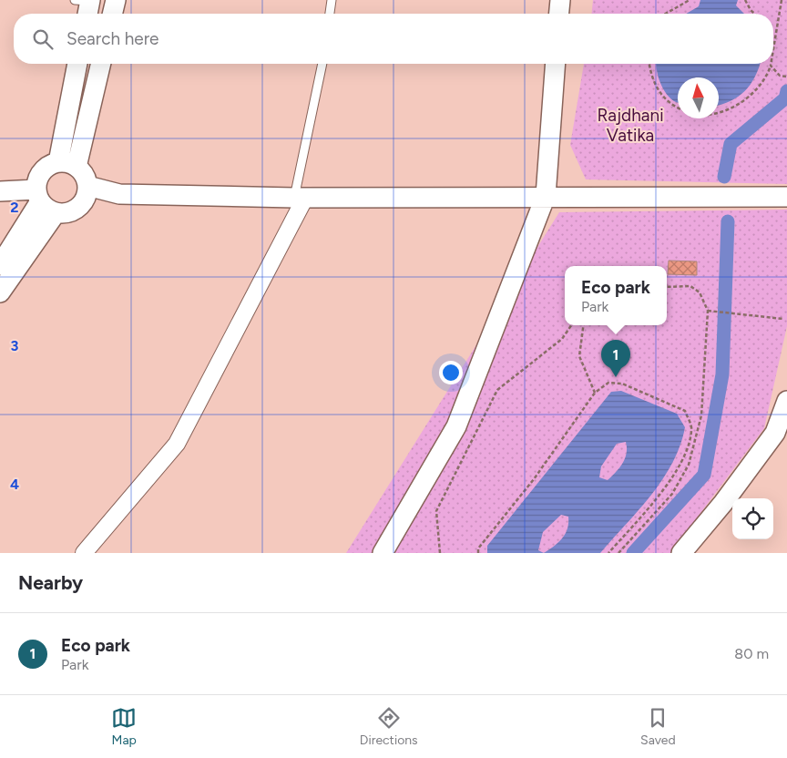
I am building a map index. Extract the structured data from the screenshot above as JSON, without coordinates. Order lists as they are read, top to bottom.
{
  "parks": ["Rajdhani Vatika"],
  "north": "top",
  "page": {
    "search": "Search here",
    "popup": ["Eco park", "Park"],
    "pins": "1",
    "heading": "Nearby",
    "list": [
      {
        "mark": "1",
        "name": "Eco park",
        "note": "Park",
        "value": "80 m"
      }
    ],
    "nav": ["Map", "Directions", "Saved"]
  },
  "grid": {
    "rows": ["2", "3", "4"]
  }
}
